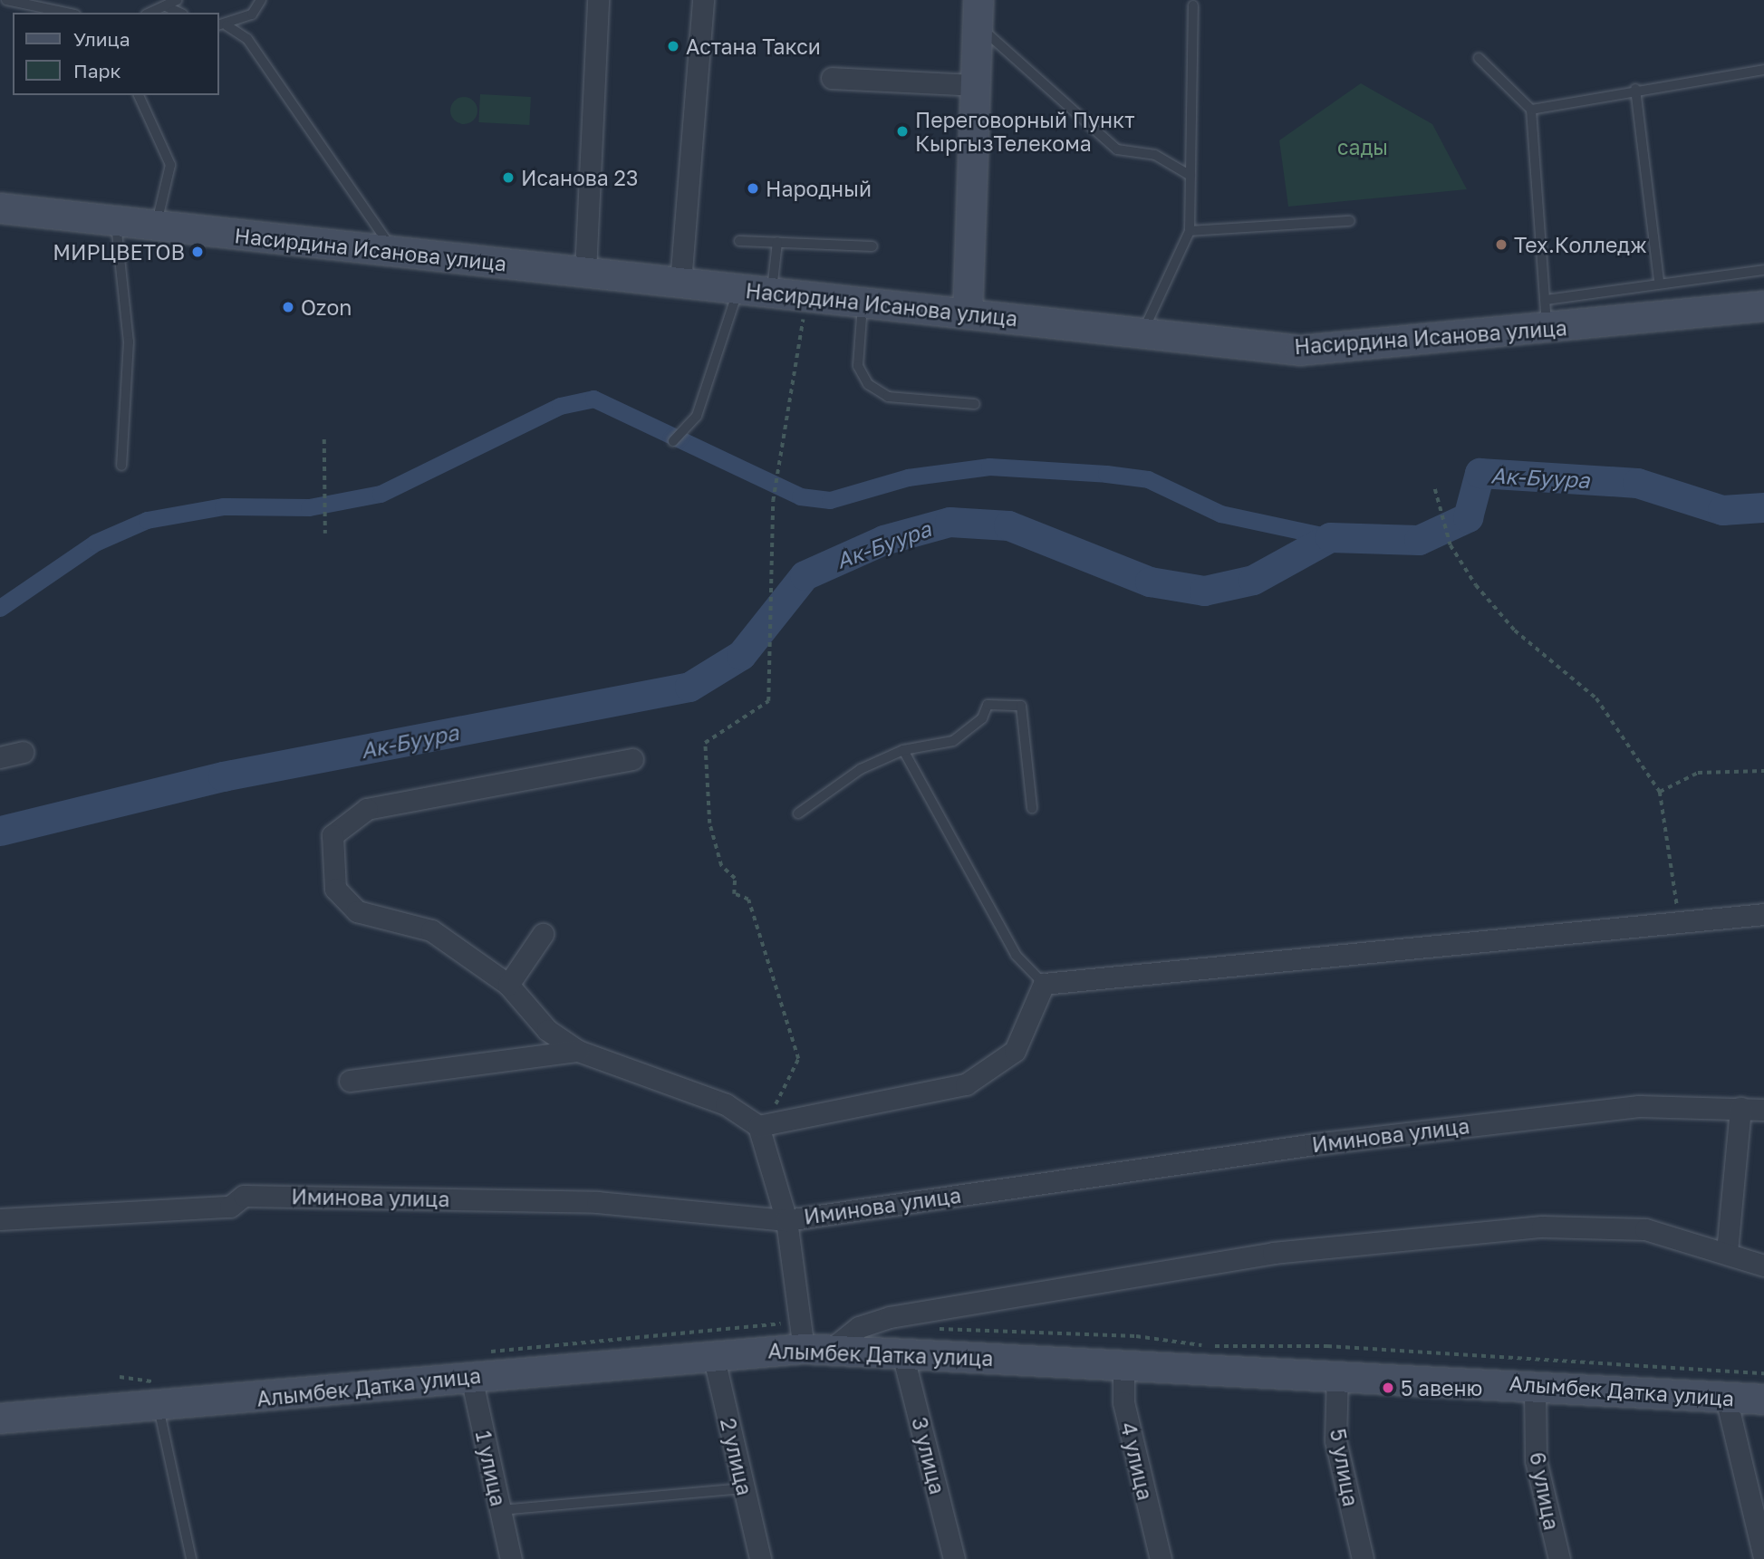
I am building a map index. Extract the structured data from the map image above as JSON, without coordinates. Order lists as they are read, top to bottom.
{
  "streets": {
    "main road": ["Насирдина Исанова улица", "Алымбек Датка улица"],
    "street": [
      "Иминова улица",
      "3 улица",
      "2 улица",
      "4 улица",
      "5 улица",
      "1 улица",
      "6 улица"
    ]
  },
  "crossings": [
    ["Алымбек Датка улица", "3 улица"],
    ["Алымбек Датка улица", "2 улица"],
    ["Алымбек Датка улица", "4 улица"],
    ["Алымбек Датка улица", "5 улица"],
    ["Алымбек Датка улица", "1 улица"],
    ["Алымбек Датка улица", "6 улица"]
  ],
  "water": ["Ак-Буура"],
  "parks": ["сады"],
  "places": [
    "Астана Такси",
    "Переговорный Пункт КыргызТелекома",
    "Исанова 23",
    "Народный",
    "Тех.Колледж",
    "МИРЦВЕТОВ",
    "Ozon",
    "5 авеню"
  ],
  "legend": ["Улица", "Парк"]
}
